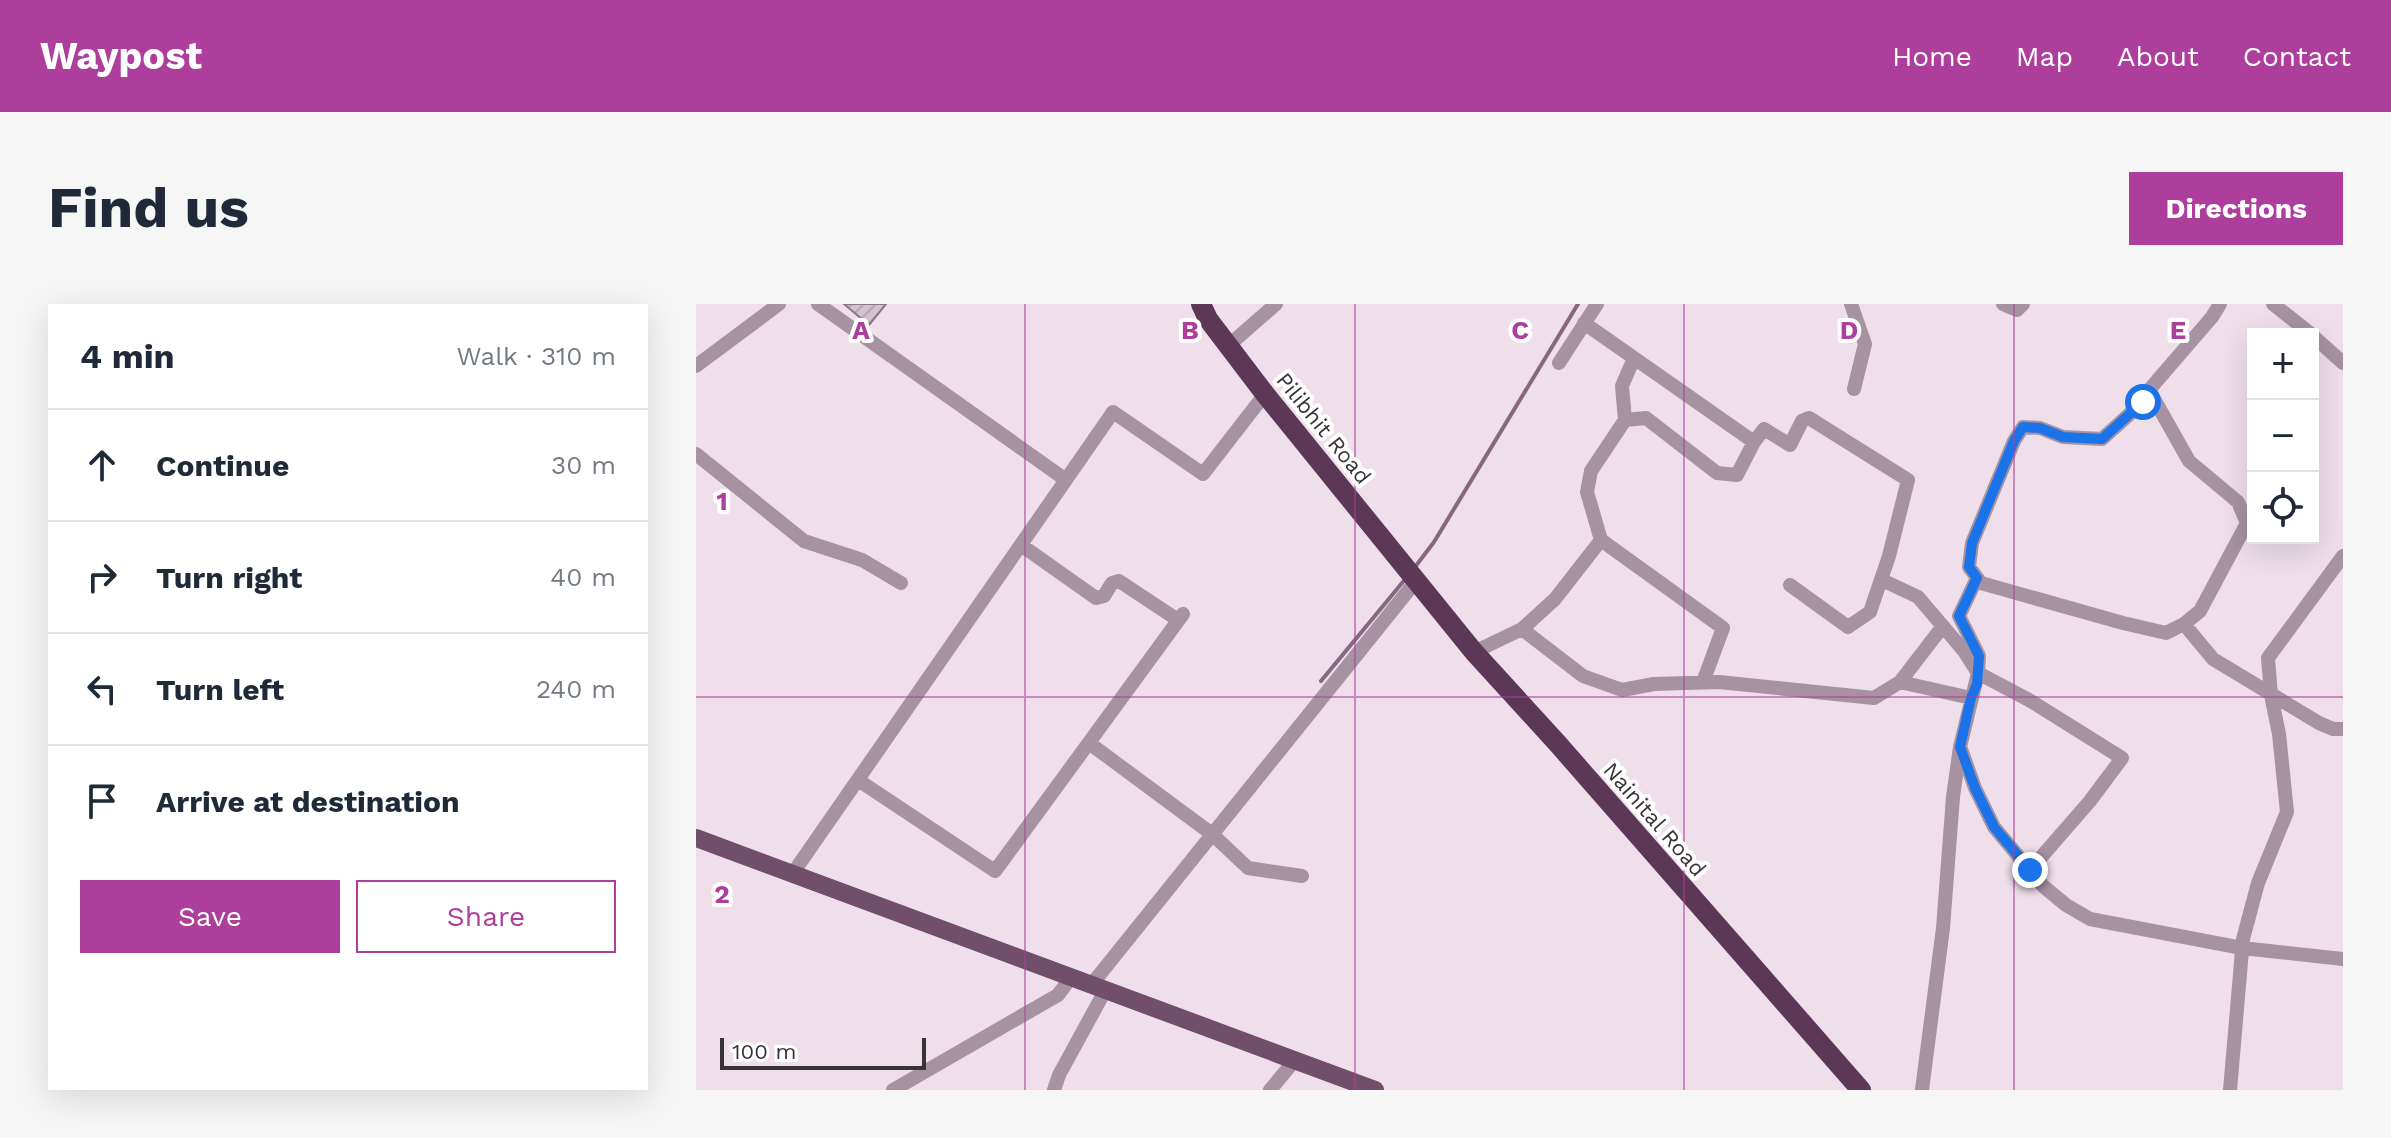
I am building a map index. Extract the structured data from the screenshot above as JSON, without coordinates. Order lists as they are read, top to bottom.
{
  "streets": {
    "highway": ["Pilibhit Road", "Nainital Road"]
  },
  "crossings": [
    ["Pilibhit Road", "Nainital Road"]
  ],
  "scale_bar": "100 m",
  "page": {
    "header": "Waypost",
    "nav": [
      "Home",
      "Map",
      "About",
      "Contact"
    ],
    "buttons": [
      "Directions",
      ["Save", "Share"]
    ],
    "title": "Find us",
    "heading": ["4 min", "Walk · 310 m"],
    "map_buttons": ["+", "−"],
    "list": [
      ["Continue", "30 m"],
      ["Turn right", "40 m"],
      ["Turn left", "240 m"],
      "Arrive at destination"
    ],
    "scale": "100 m"
  },
  "grid": {
    "columns": [
      "A",
      "B",
      "C",
      "D",
      "E"
    ],
    "rows": ["1", "2"]
  }
}
